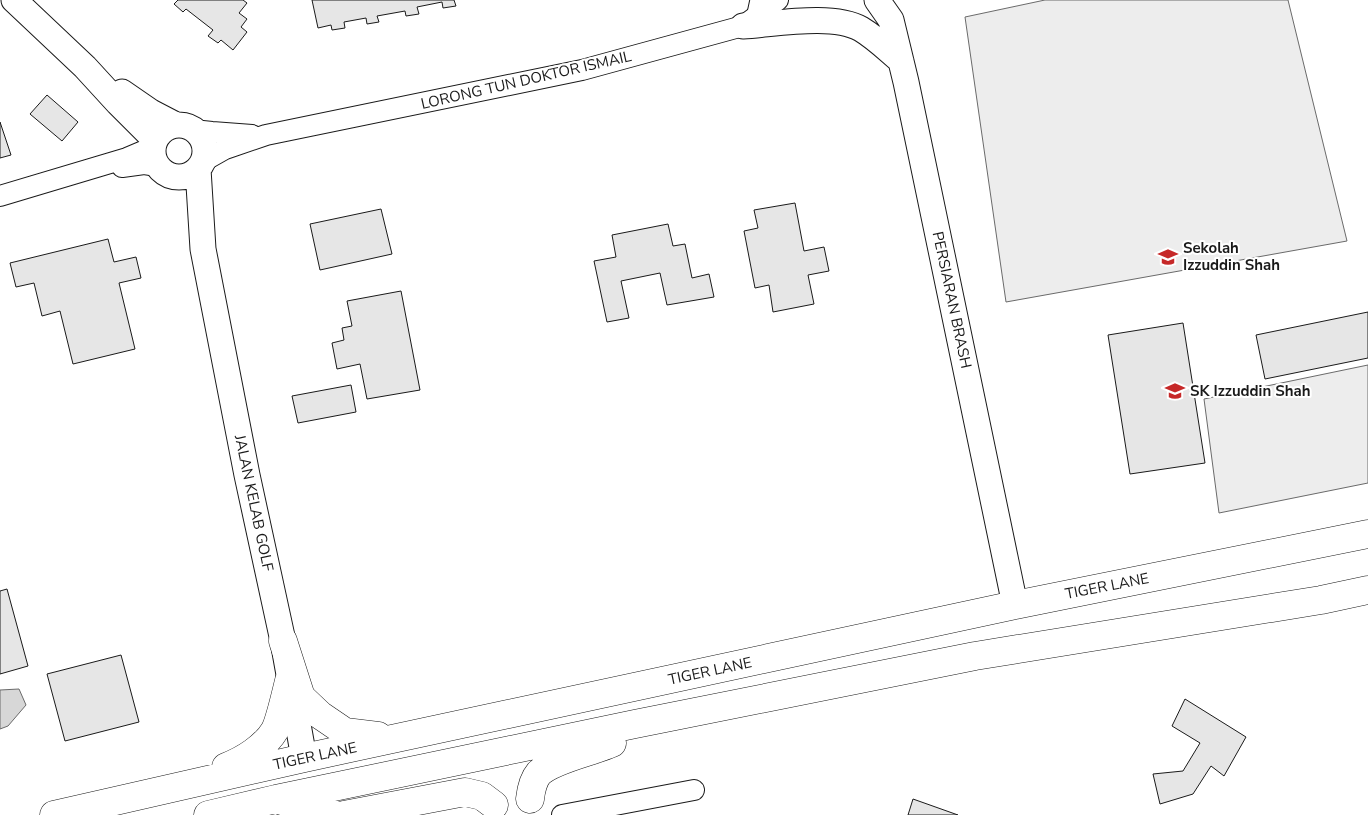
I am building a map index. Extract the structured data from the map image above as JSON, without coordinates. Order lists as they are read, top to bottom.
{
  "streets": {
    "main road": ["TIGER LANE"],
    "street": ["LORONG TUN DOKTOR ISMAIL", "PERSIARAN BRASH", "JALAN KELAB GOLF"]
  },
  "crossings": [
    ["LORONG TUN DOKTOR ISMAIL", "JALAN KELAB GOLF"],
    ["PERSIARAN BRASH", "TIGER LANE"],
    ["JALAN KELAB GOLF", "TIGER LANE"]
  ],
  "places": {
    "school or university": ["Sekolah Izzuddin Shah", "SK Izzuddin Shah"]
  }
}
